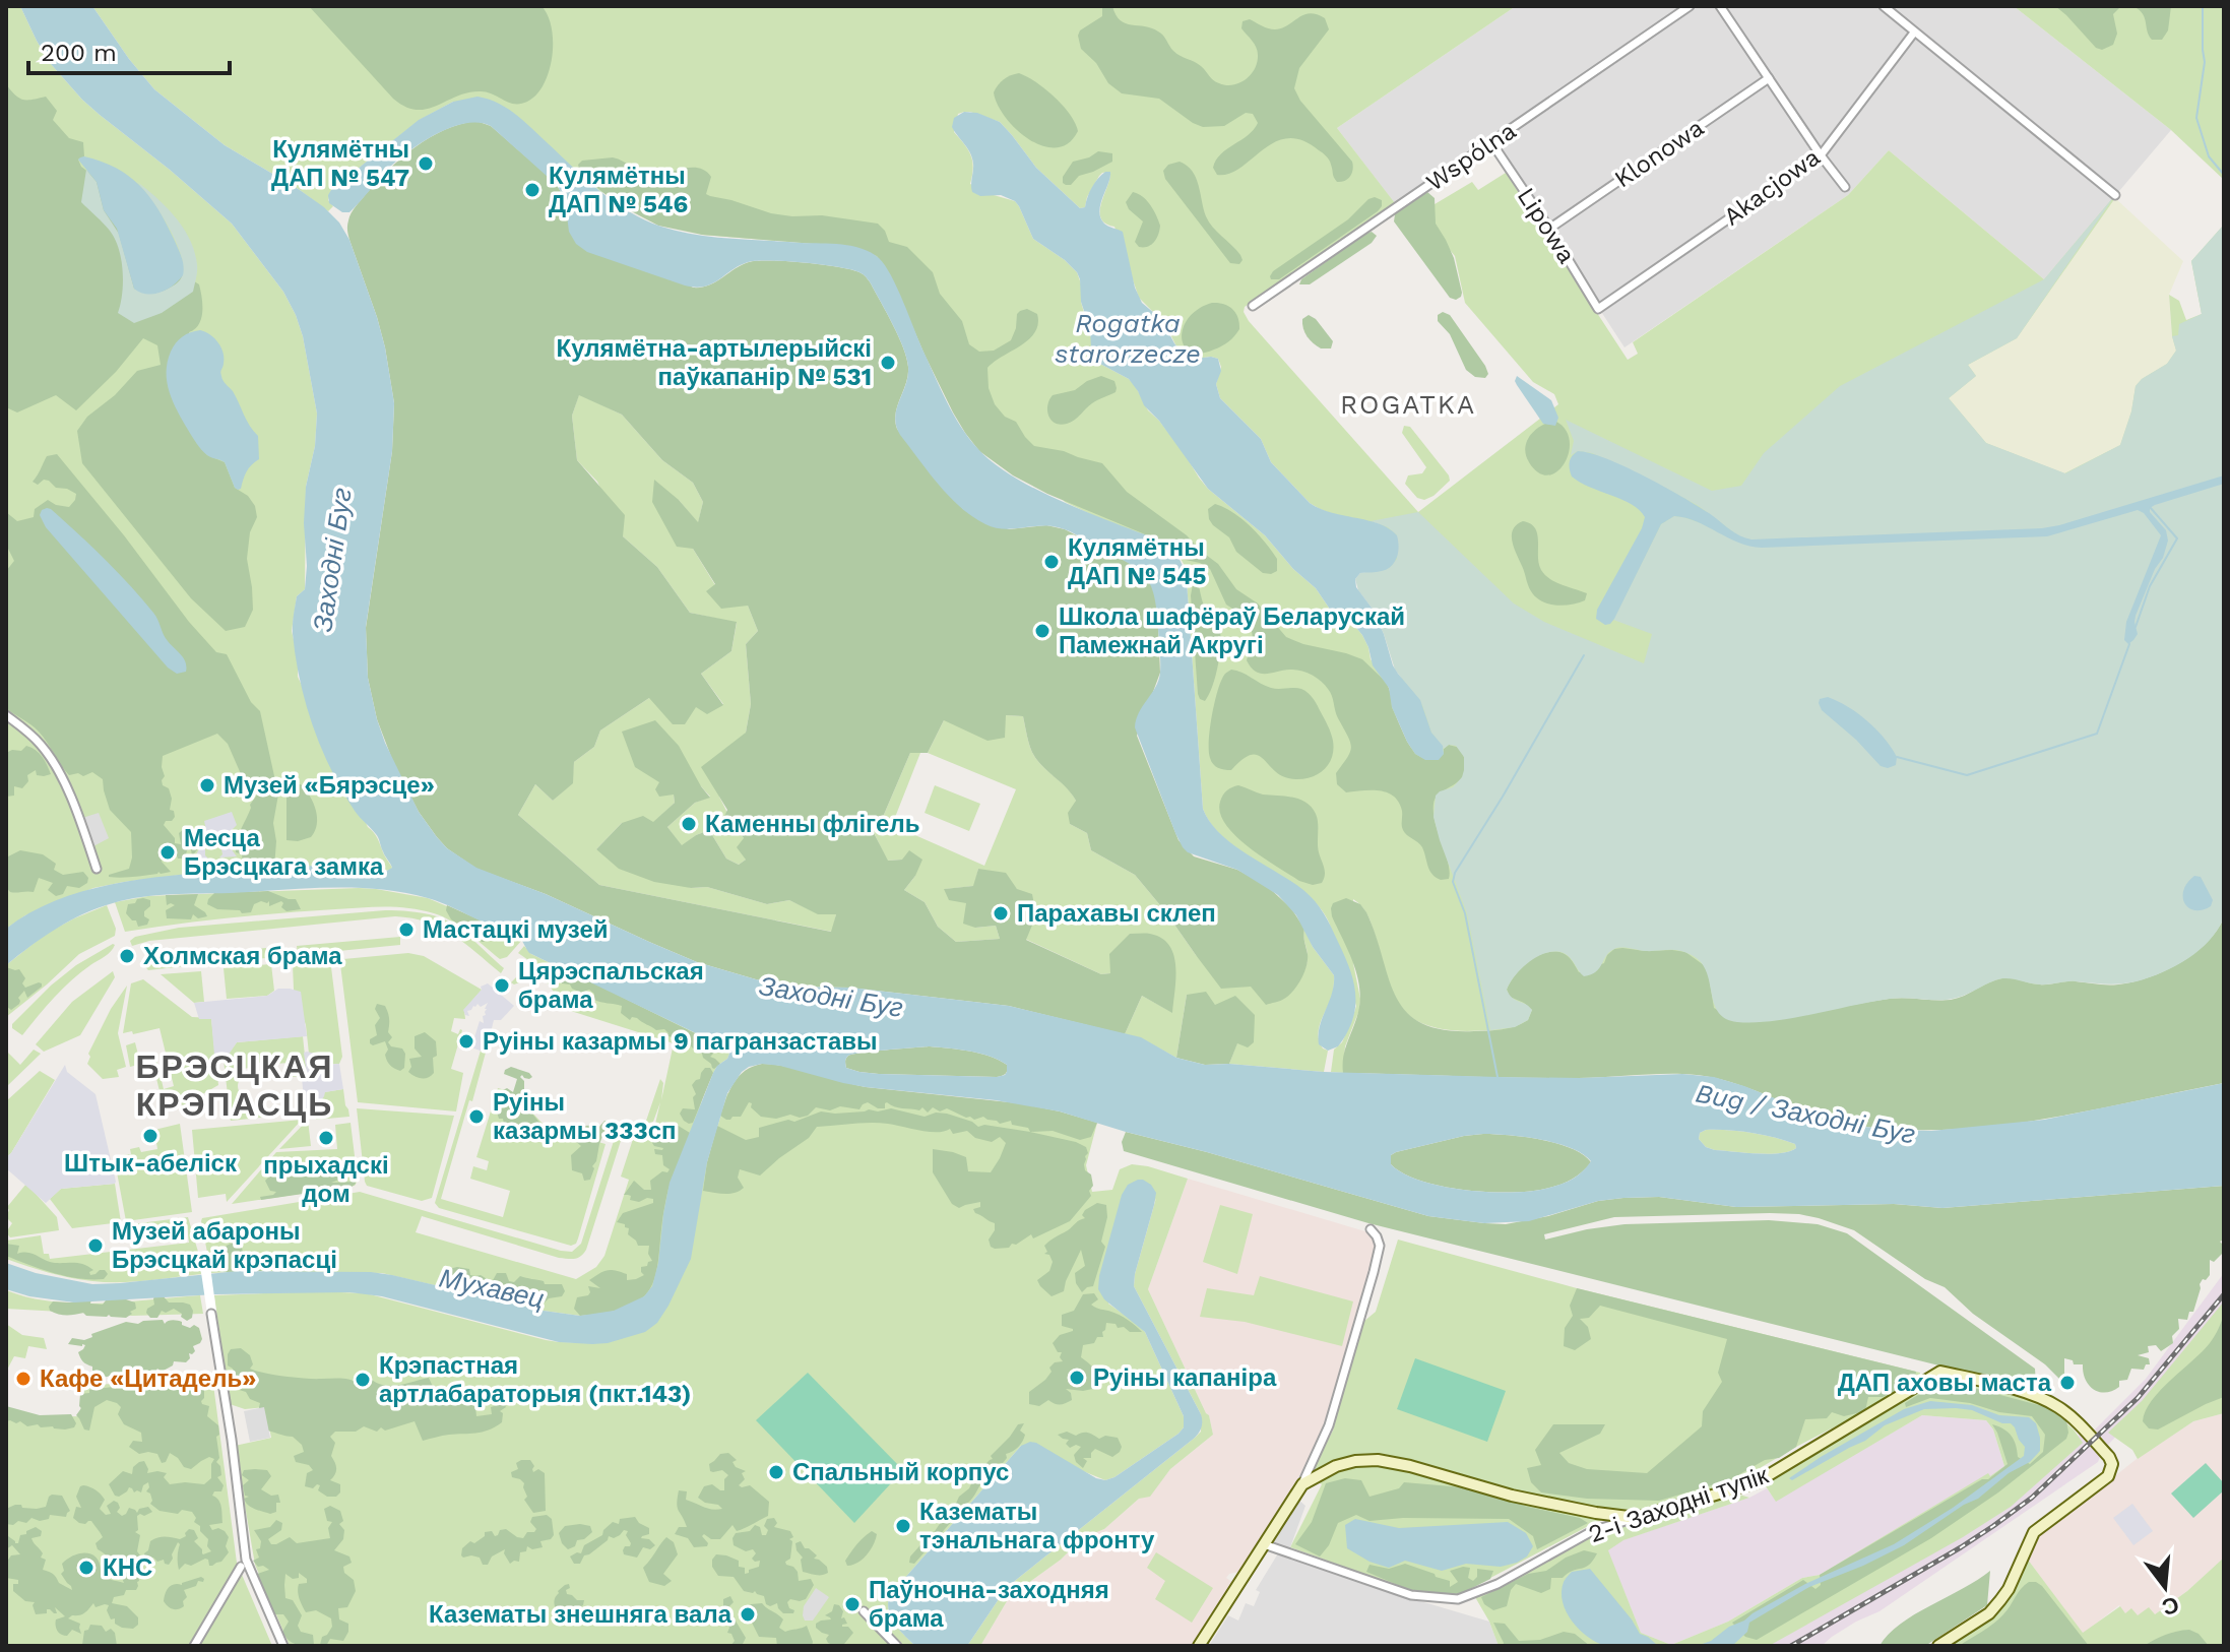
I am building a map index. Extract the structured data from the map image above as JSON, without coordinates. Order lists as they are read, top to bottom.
{
  "streets": {
    "main road": ["2-і Заходні тупік"],
    "street": [
      "Klonowa",
      "Wspólna",
      "Akacjowa",
      "Lipowa"
    ]
  },
  "crossings": [
    ["Klonowa", "Lipowa"],
    ["Wspólna", "Lipowa"],
    ["Akacjowa", "Lipowa"]
  ],
  "districts": ["ROGATKA", "БРЭСЦКАЯ КРЭПАСЦЬ"],
  "water": [
    "Rogatka starorzecze",
    "Заходні Буг",
    "Bug / Заходні Буг",
    "Мухавец"
  ],
  "places": [
    "Кулямётны ДАП № 547",
    "Кулямётны ДАП № 546",
    "Кулямётна-артылерыйскі паўкапанір № 531",
    "Кулямётны ДАП № 545",
    "Школа шафёраў Беларускай Памежнай Акругі",
    "Музей «Бярэсце»",
    "Каменны флігель",
    "Месца Брэсцкага замка",
    "Парахавы склеп",
    "Мастацкі музей",
    "Холмская брама",
    "Цярэспальская брама",
    "Руіны казармы 9 пагранзаставы",
    "Руіны казармы 333сп",
    "Штык-абеліск",
    "прыхадскі дом",
    "Музей абароны Брэсцкай крэпасці",
    "Руіны капаніра",
    "Кафе «Цитадель»",
    "Крэпастная артлабараторыя (пкт.143)",
    "ДАП аховы маста",
    "Спальный корпус",
    "Казематы тэнальнага фронту",
    "КНС",
    "Паўночна-заходняя брама",
    "Казематы знешняга вала"
  ],
  "scale_bar": "200 m",
  "north": "bottom"
}
